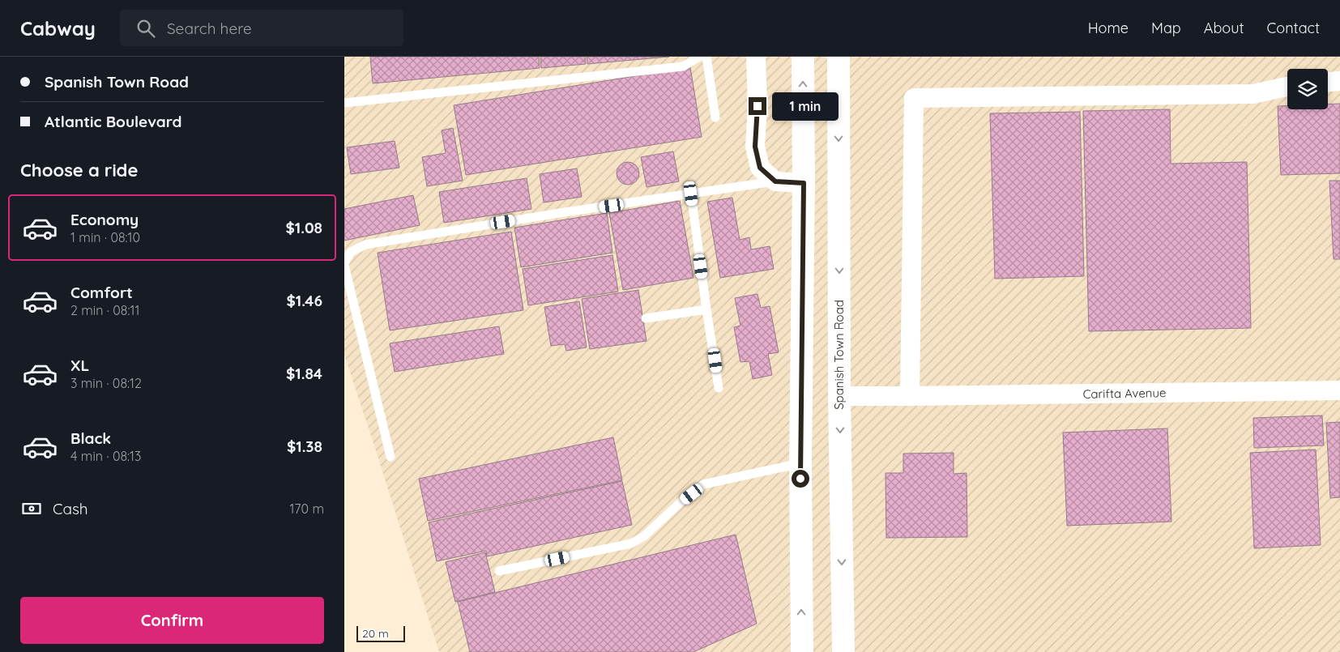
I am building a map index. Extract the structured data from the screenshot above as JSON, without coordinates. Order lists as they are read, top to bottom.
{
  "streets": {
    "highway": ["Spanish Town Road"],
    "street": ["Carifta Avenue"]
  },
  "crossings": [
    ["Spanish Town Road", "Carifta Avenue"]
  ],
  "scale_bar": "20 m",
  "page": {
    "header": "Cabway",
    "search": "Search here",
    "nav": [
      "Home",
      "Map",
      "About",
      "Contact"
    ],
    "banner": ["Spanish Town Road", "Atlantic Boulevard"],
    "bubble": "1 min",
    "heading": "Choose a ride",
    "list": [
      {
        "name": "Economy",
        "note": "1 min · 08:10",
        "value": "$1.08"
      },
      {
        "name": "Comfort",
        "note": "2 min · 08:11",
        "value": "$1.46"
      },
      {
        "name": "XL",
        "note": "3 min · 08:12",
        "value": "$1.84"
      },
      {
        "name": "Black",
        "note": "4 min · 08:13",
        "value": "$1.38"
      }
    ],
    "pay": ["Cash", "170 m"],
    "buttons": "Confirm",
    "scale": "20 m"
  }
}
